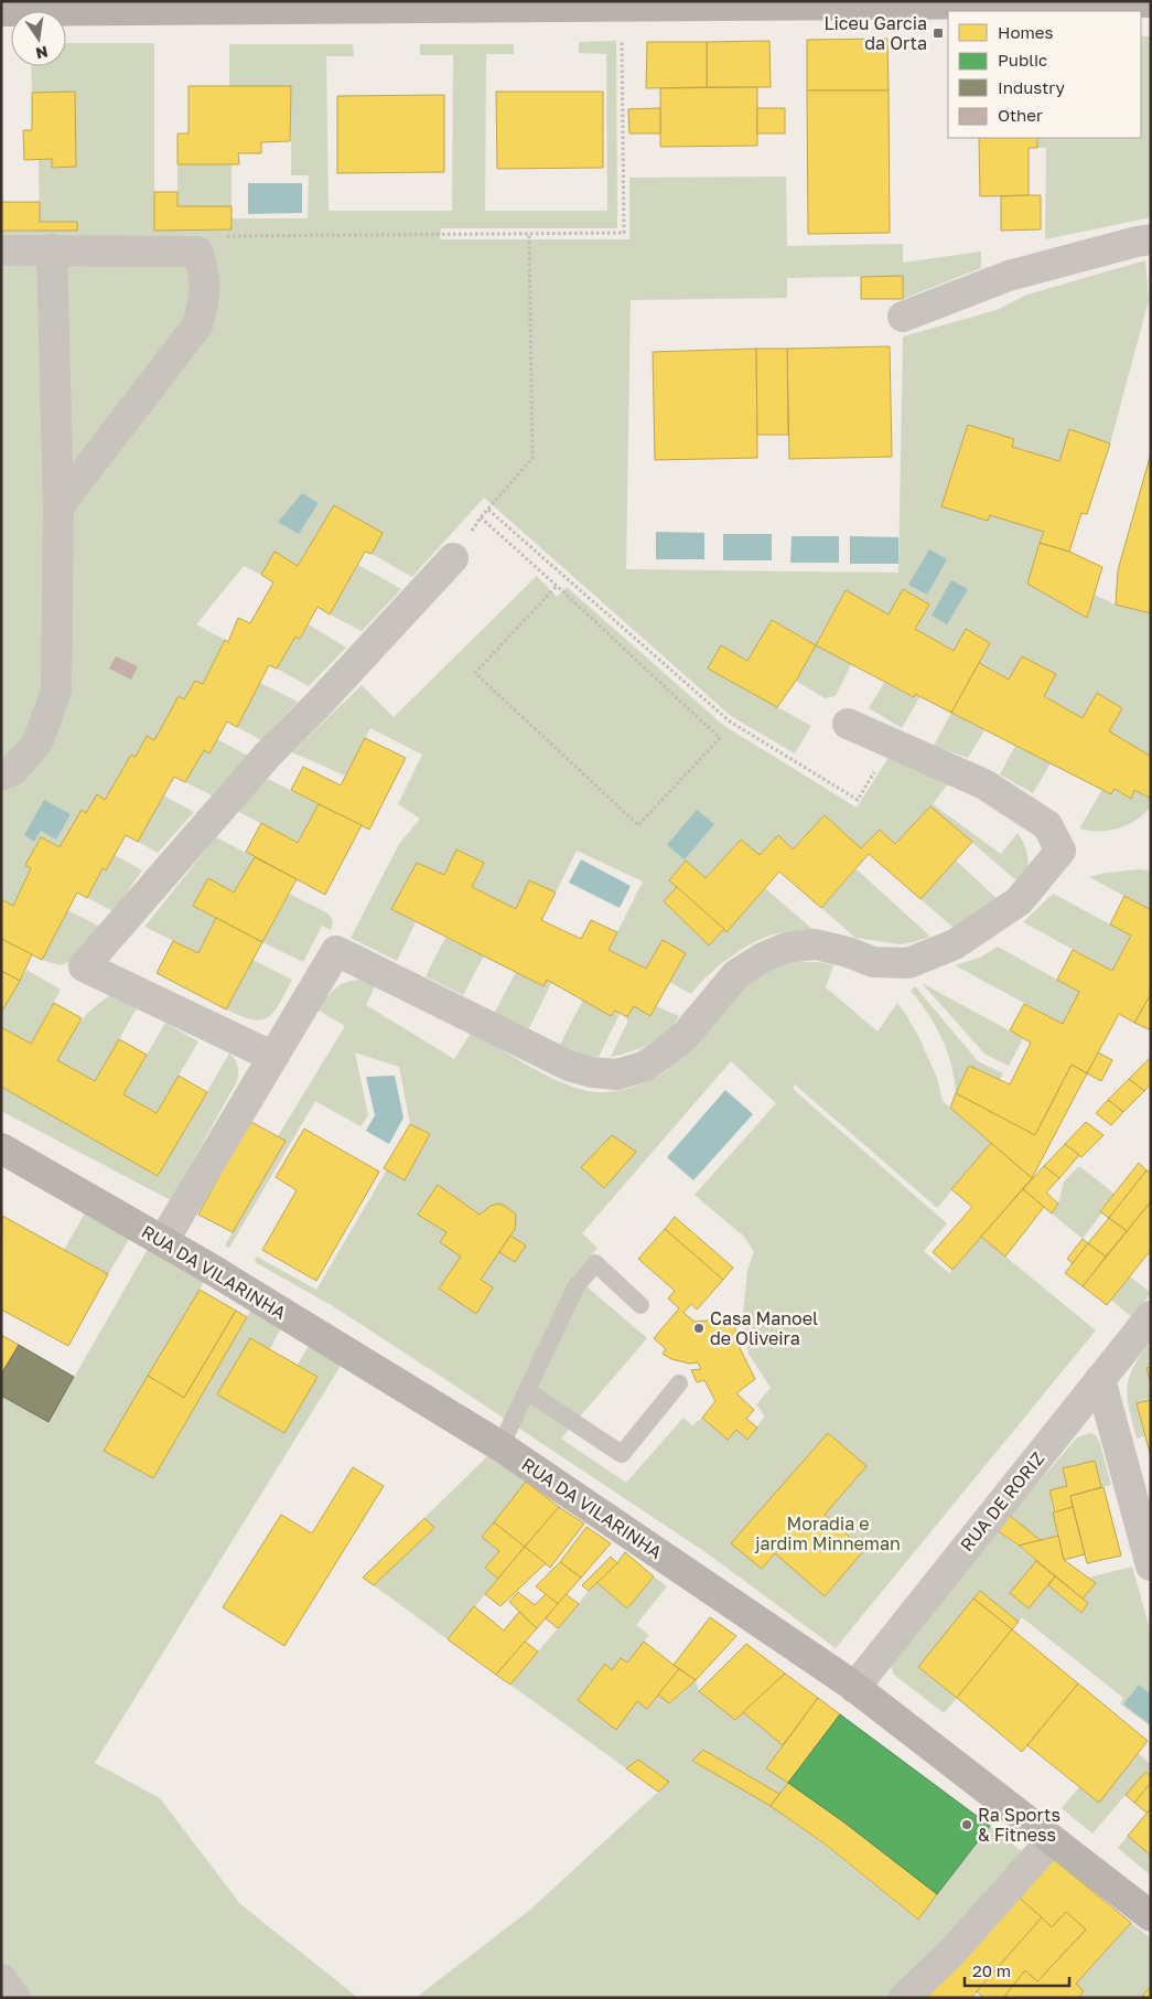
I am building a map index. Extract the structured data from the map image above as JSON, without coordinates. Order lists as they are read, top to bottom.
{
  "streets": {
    "street": ["RUA DA VILARINHA", "RUA DE RORIZ"]
  },
  "crossings": [
    ["RUA DA VILARINHA", "RUA DE RORIZ"]
  ],
  "parks": ["Moradia e jardim Minneman"],
  "places": {
    "transit": ["Liceu Garcia da Orta"],
    "other": ["Casa Manoel de Oliveira", "Ra Sports & Fitness"]
  },
  "legend": [
    "Homes",
    "Public",
    "Industry",
    "Other"
  ],
  "scale_bar": "20 m",
  "north": "bottom"
}
